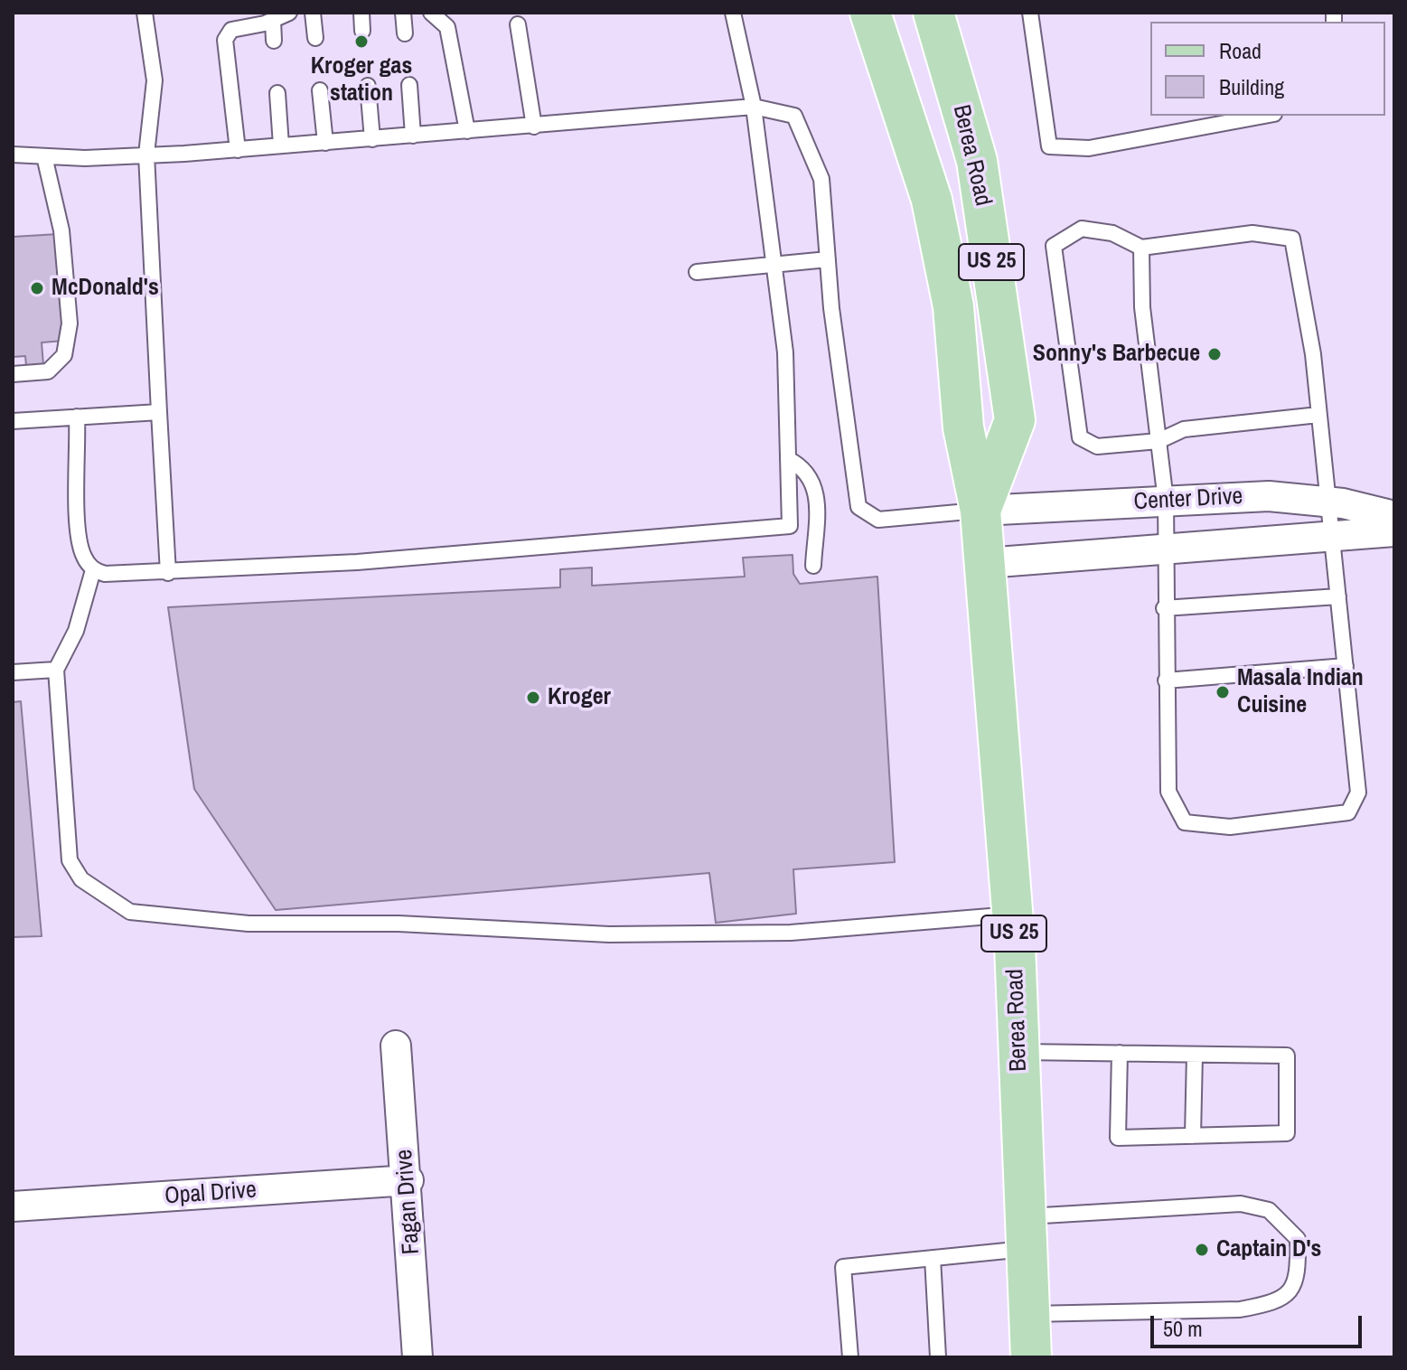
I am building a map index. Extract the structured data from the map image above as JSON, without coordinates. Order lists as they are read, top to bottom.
{
  "streets": {
    "main road": ["Berea Road", "US 25"],
    "street": ["Center Drive", "Opal Drive", "Fagan Drive"]
  },
  "crossings": [
    ["Berea Road", "Center Drive"],
    ["Opal Drive", "Fagan Drive"]
  ],
  "places": [
    "Kroger gas station",
    "McDonald's",
    "Sonny's Barbecue",
    "Masala Indian Cuisine",
    "Kroger",
    "Captain D's"
  ],
  "legend": ["Road", "Building"],
  "scale_bar": "50 m"
}
